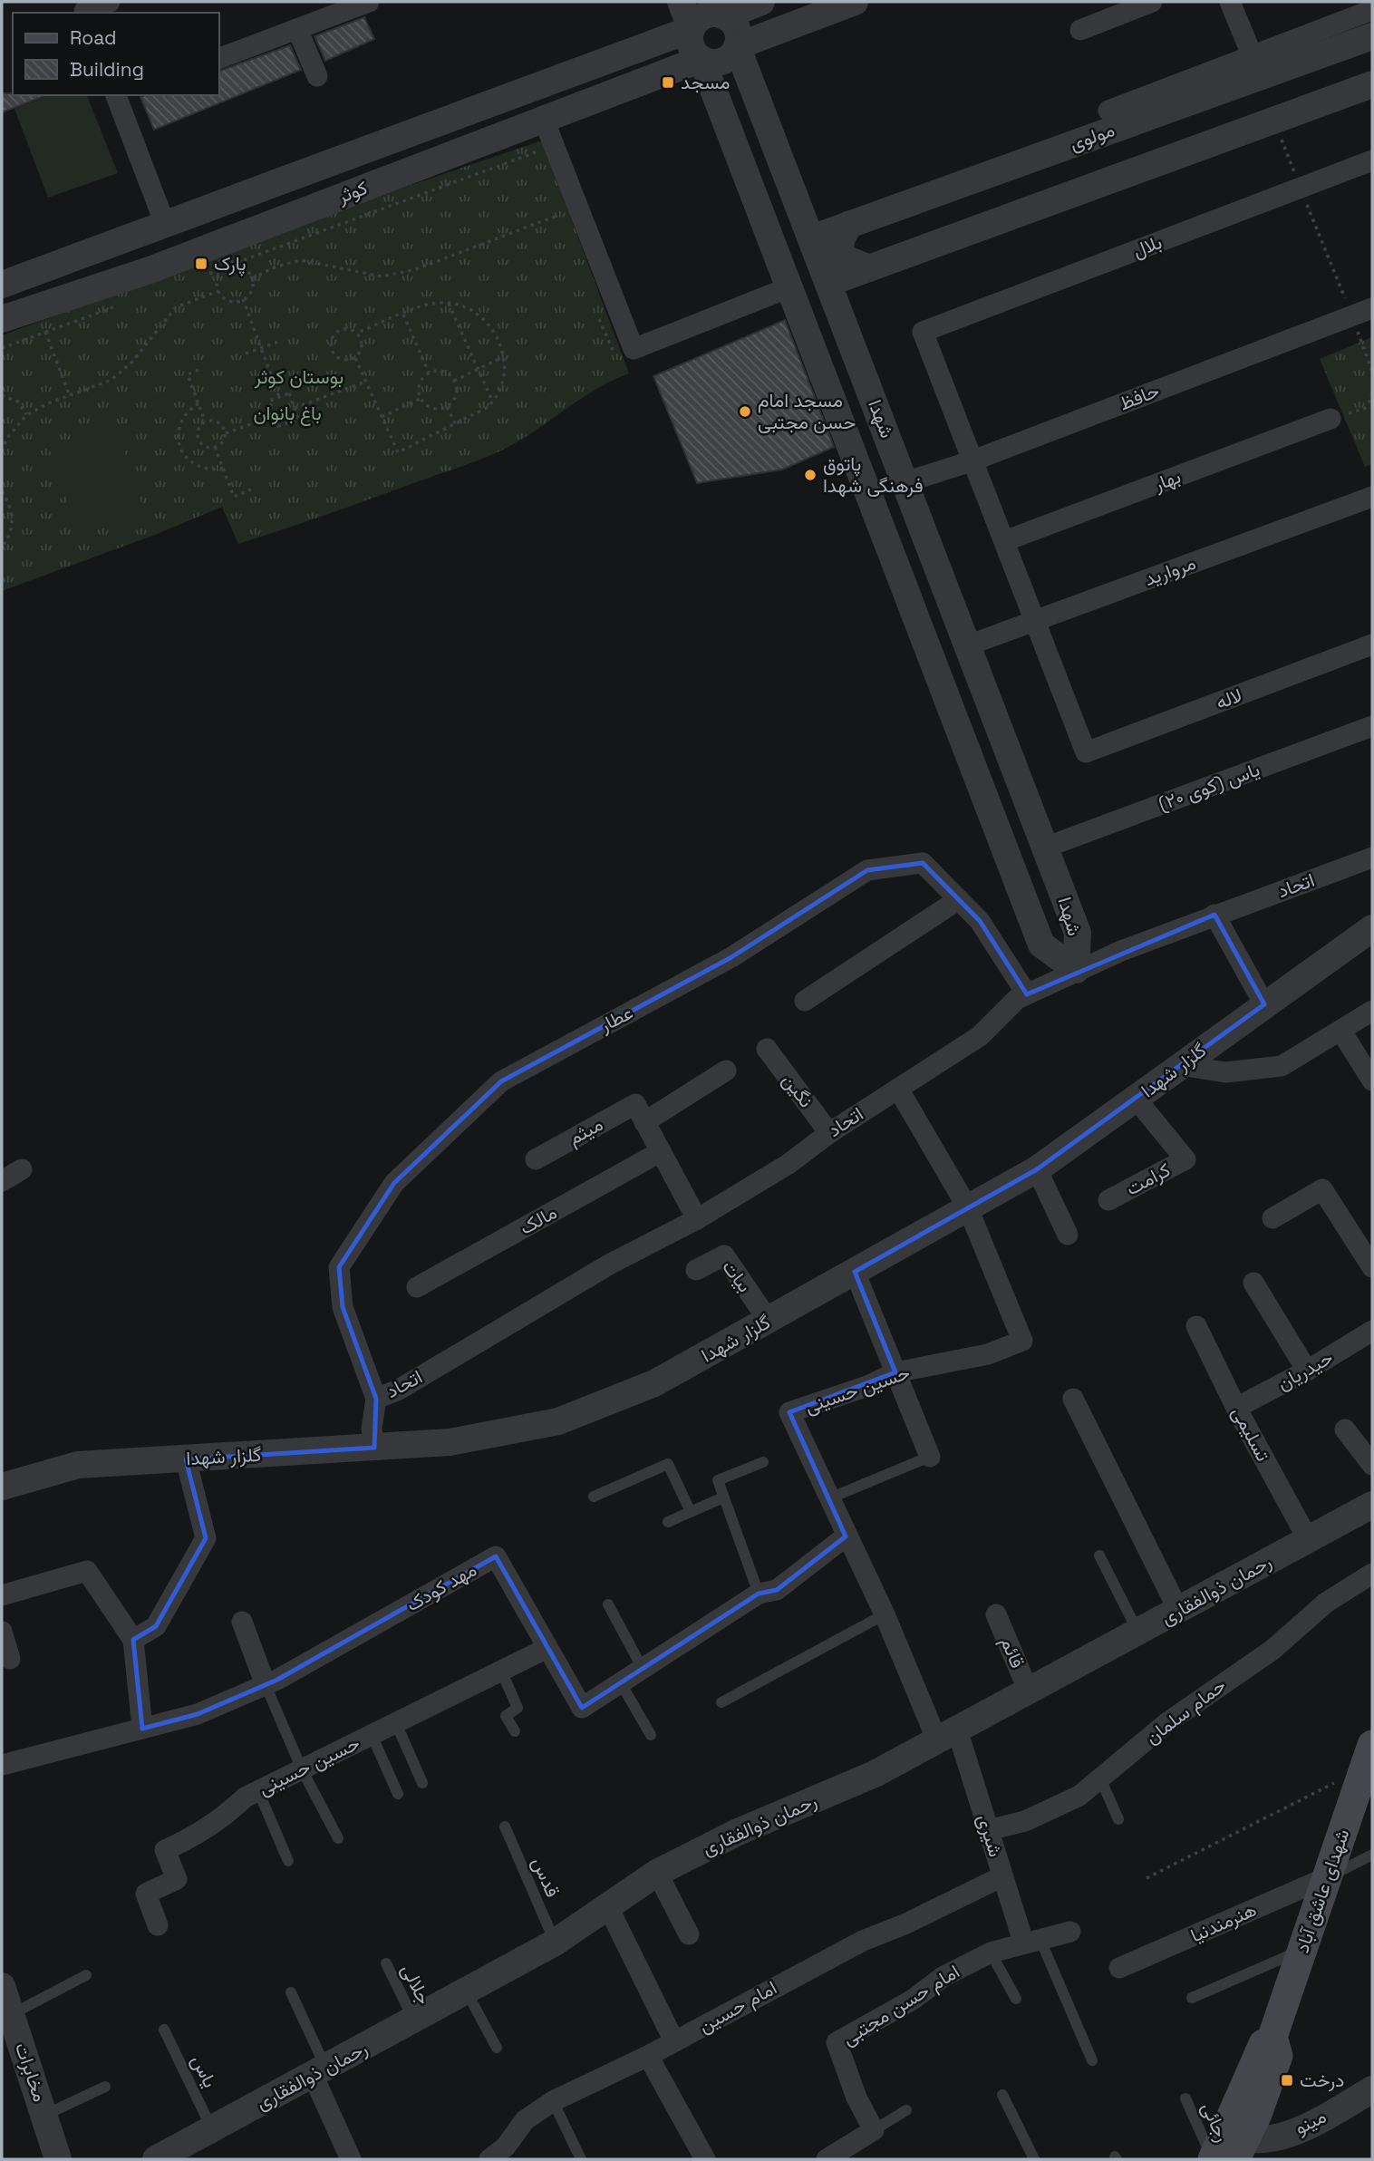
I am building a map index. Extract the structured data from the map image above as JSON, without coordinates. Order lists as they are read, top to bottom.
{
  "streets": {
    "main road": ["شهدای عاشق آباد"],
    "street": [
      "مولوی",
      "کوثر",
      "بلال",
      "حافظ",
      "شهدا",
      "بهار",
      "مروارید",
      "لاله",
      "یاس (کوی ۲۰)",
      "اتحاد",
      "عطار",
      "گلزار شهدا",
      "نگین",
      "میثم",
      "کرامت",
      "مالک",
      "بیات",
      "حیدریان",
      "حسین حسینی",
      "تسلیمی",
      "مهد کودک",
      "رحمان ذوالفقاری",
      "قائم",
      "حمام سلمان",
      "شیری",
      "هنرمندنیا",
      "امام حسن مجتبی",
      "امام حسین",
      "مخابرات",
      "مینو"
    ],
    "lane": [
      "قدس",
      "جلالی",
      "یاس",
      "رجائی"
    ]
  },
  "crossings": [
    ["مولوی", "شهدا"],
    ["کوثر", "شهدا"],
    ["بلال", "حافظ"],
    ["حافظ", "شهدا"],
    ["شهدا", "مروارید"],
    ["شهدا", "یاس (کوی ۲۰)"],
    ["شهدا", "اتحاد"],
    ["مروارید", "لاله"],
    ["اتحاد", "عطار"],
    ["اتحاد", "گلزار شهدا"],
    ["اتحاد", "نگین"],
    ["گلزار شهدا", "کرامت"],
    ["گلزار شهدا", "بیات"],
    ["گلزار شهدا", "حسین حسینی"],
    ["حیدریان", "تسلیمی"],
    ["حسین حسینی", "مهد کودک"],
    ["حسین حسینی", "رحمان ذوالفقاری"],
    ["حسین حسینی", "شیری"],
    ["تسلیمی", "رحمان ذوالفقاری"],
    ["رحمان ذوالفقاری", "قائم"],
    ["رحمان ذوالفقاری", "شیری"],
    ["رحمان ذوالفقاری", "قدس"],
    ["رحمان ذوالفقاری", "جلالی"],
    ["رحمان ذوالفقاری", "یاس"],
    ["حمام سلمان", "شیری"],
    ["شیری", "امام حسن مجتبی"],
    ["شیری", "امام حسین"],
    ["شهدای عاشق آباد", "هنرمندنیا"],
    ["شهدای عاشق آباد", "رجائی"],
    ["شهدای عاشق آباد", "مینو"]
  ],
  "parks": ["بوستان کوثر", "باغ بانوان"],
  "places": {
    "transit": ["مسجد", "پارک", "درخت"],
    "other": ["مسجد امام حسن مجتبی", "پاتوق فرهنگی شهدا"]
  },
  "legend": ["Road", "Building"]
}
